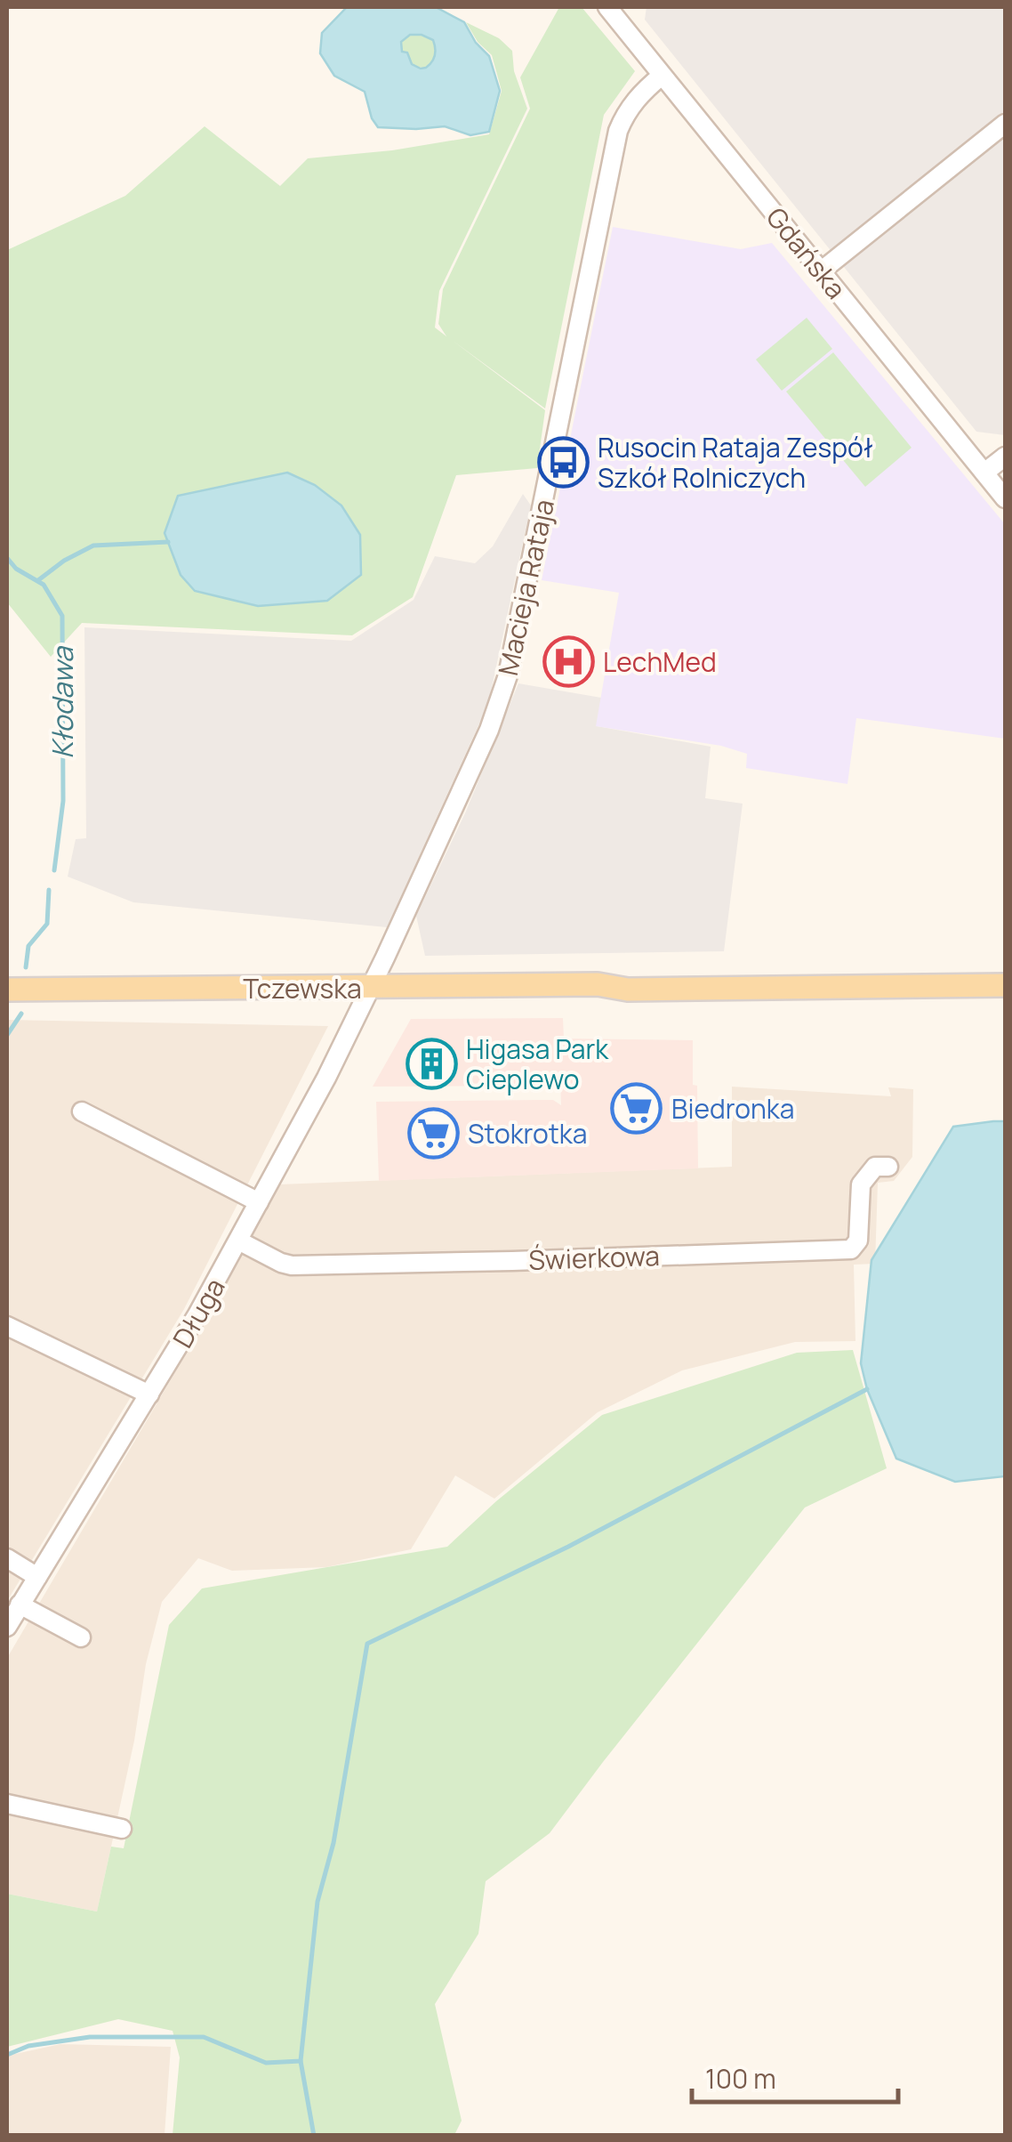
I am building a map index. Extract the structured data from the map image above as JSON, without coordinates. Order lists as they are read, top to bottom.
{
  "streets": {
    "main road": ["Tczewska"],
    "street": [
      "Gdańska",
      "Macieja Rataja",
      "Świerkowa",
      "Długa"
    ]
  },
  "crossings": [
    ["Gdańska", "Macieja Rataja"],
    ["Macieja Rataja", "Tczewska"],
    ["Macieja Rataja", "Długa"],
    ["Tczewska", "Długa"],
    ["Świerkowa", "Długa"]
  ],
  "water": ["Kłodawa"],
  "places": {
    "bus stop": ["Rusocin Rataja Zespół Szkół Rolniczych"],
    "hospital": ["LechMed"],
    "building": ["Higasa Park Cieplewo"],
    "supermarket": ["Biedronka", "Stokrotka"]
  },
  "scale_bar": "100 m"
}
